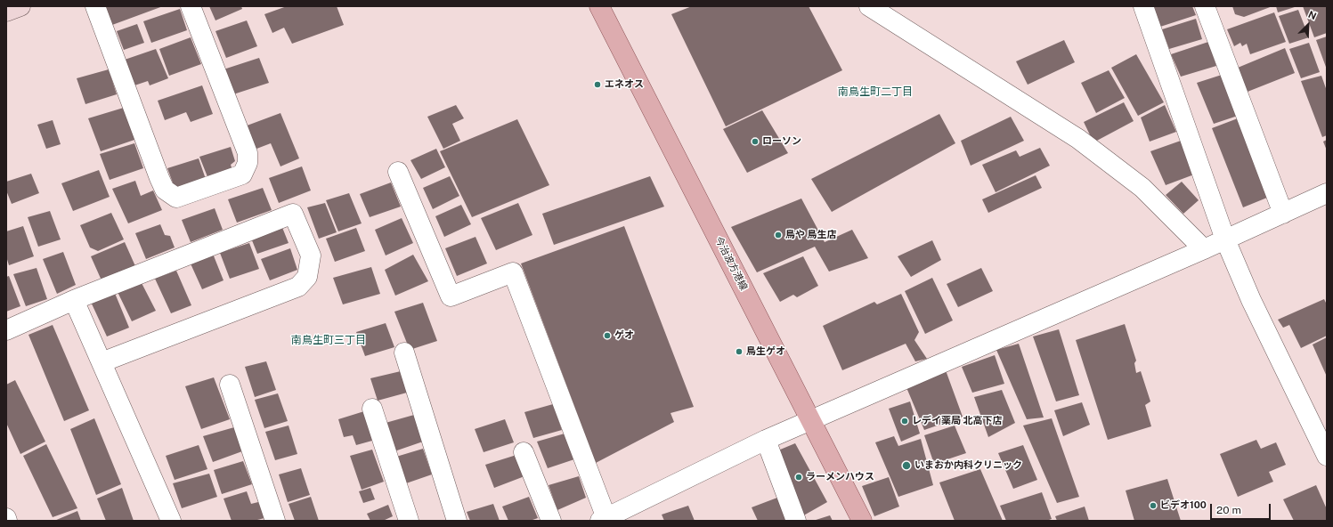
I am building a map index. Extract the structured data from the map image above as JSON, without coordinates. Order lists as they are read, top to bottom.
{
  "streets": {
    "main road": ["今治波方港線"]
  },
  "districts": ["南鳥生町二丁目", "南鳥生町三丁目"],
  "places": [
    "エネオス",
    "ローソン",
    "鳥や 鳥生店",
    "ゲオ",
    "鳥生ゲオ",
    "レデイ薬局 北高下店",
    "いまおか内科クリニック",
    "ラーメンハウス",
    "ビデオ100"
  ],
  "scale_bar": "20 m",
  "north": "top right"
}
